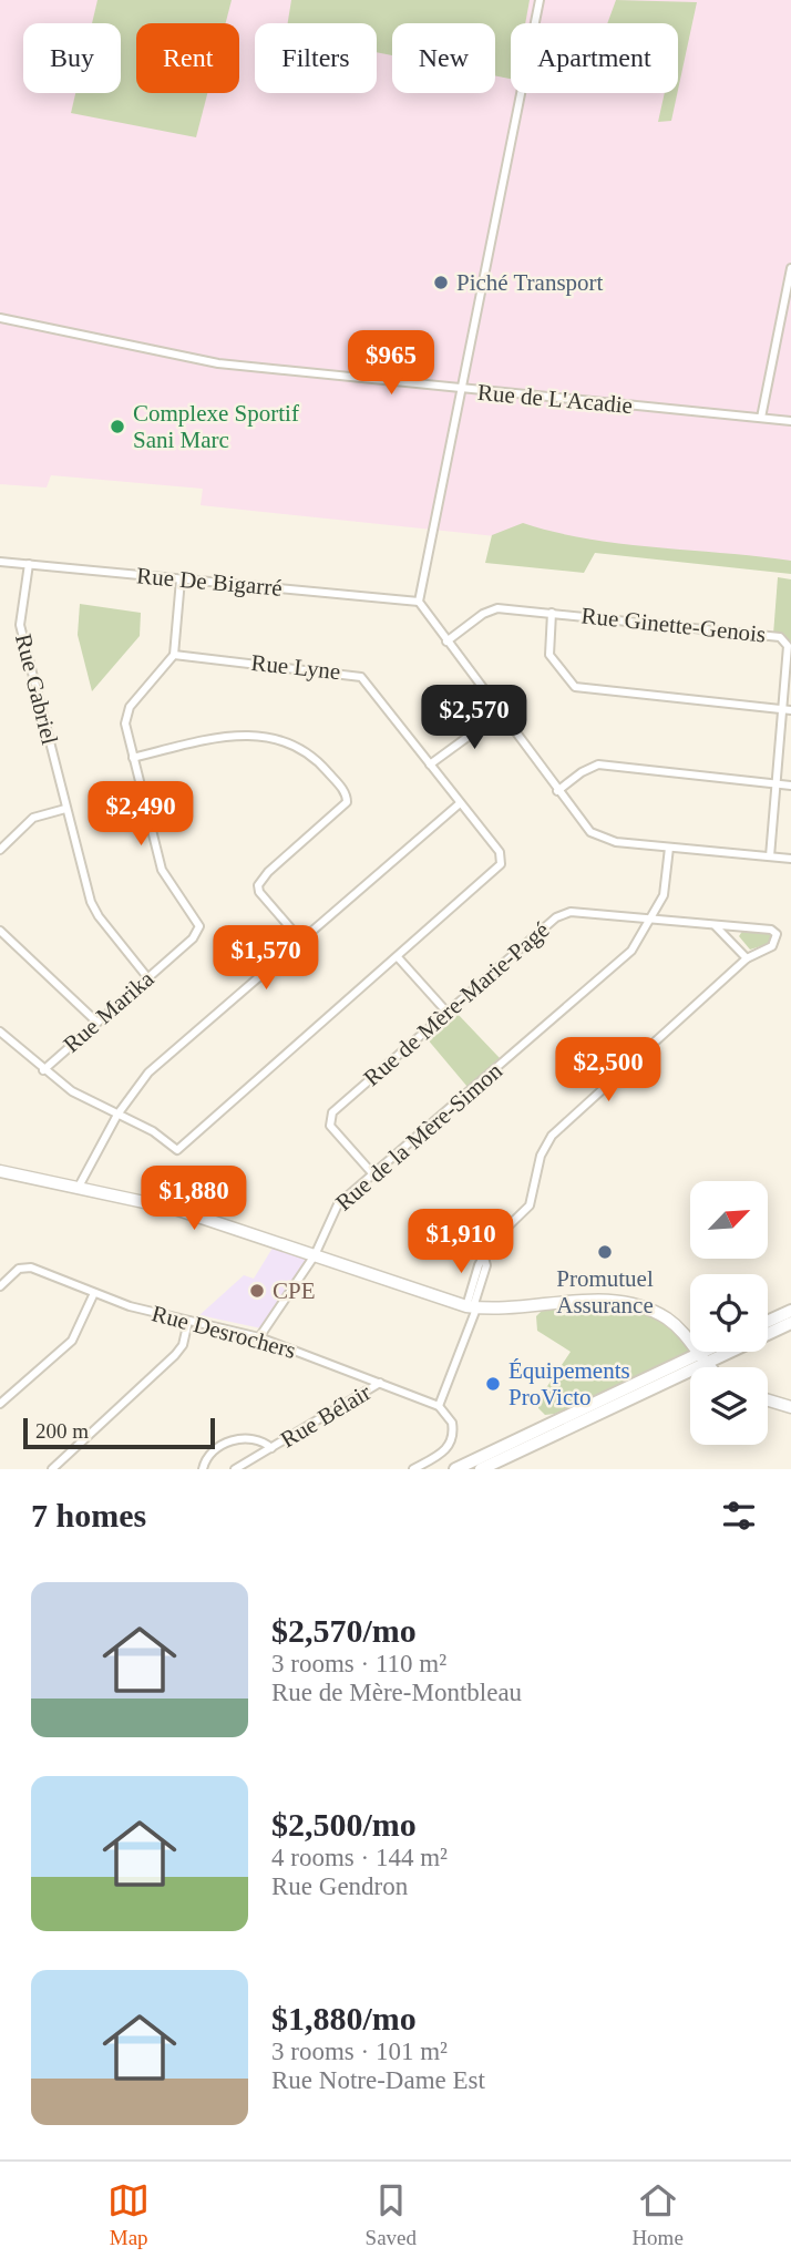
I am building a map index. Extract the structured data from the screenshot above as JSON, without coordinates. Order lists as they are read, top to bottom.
{
  "streets": {
    "street": [
      "Rue de L'Acadie",
      "Rue De Bigarré",
      "Rue Ginette-Genois",
      "Rue Lyne",
      "Rue Gabriel",
      "Rue de Mère-Marie-Pagé",
      "Rue Marika",
      "Rue de la Mère-Simon",
      "Rue Desrochers",
      "Rue Bélair"
    ]
  },
  "crossings": [
    ["Rue De Bigarré", "Rue Gabriel"],
    ["Rue Lyne", "Rue Marika"],
    ["Rue Gabriel", "Rue Marika"],
    ["Rue de Mère-Marie-Pagé", "Rue de la Mère-Simon"],
    ["Rue de la Mère-Simon", "Rue Desrochers"],
    ["Rue Desrochers", "Rue Bélair"]
  ],
  "places": [
    "Piché Transport",
    "Complexe Sportif Sani Marc",
    "Promutuel Assurance",
    "CPE",
    "Équipements ProVicto"
  ],
  "scale_bar": "200 m",
  "north": "top right",
  "page": {
    "chip": [
      "Buy",
      "Rent",
      "Filters",
      "New",
      "Apartment"
    ],
    "price": [
      "$965",
      "$2,570",
      "$2,490",
      "$1,570",
      "$2,500",
      "$1,880",
      "$1,910"
    ],
    "scale": "200 m",
    "heading": "7 homes",
    "list": [
      {
        "name": "$2,570/mo",
        "note": "3 rooms · 110 m² · Rue de Mère-Montbleau"
      },
      {
        "name": "$2,500/mo",
        "note": "4 rooms · 144 m² · Rue Gendron"
      },
      {
        "name": "$1,880/mo",
        "note": "3 rooms · 101 m² · Rue Notre-Dame Est"
      }
    ],
    "tabs": ["Map", "Saved", "Home"]
  }
}
